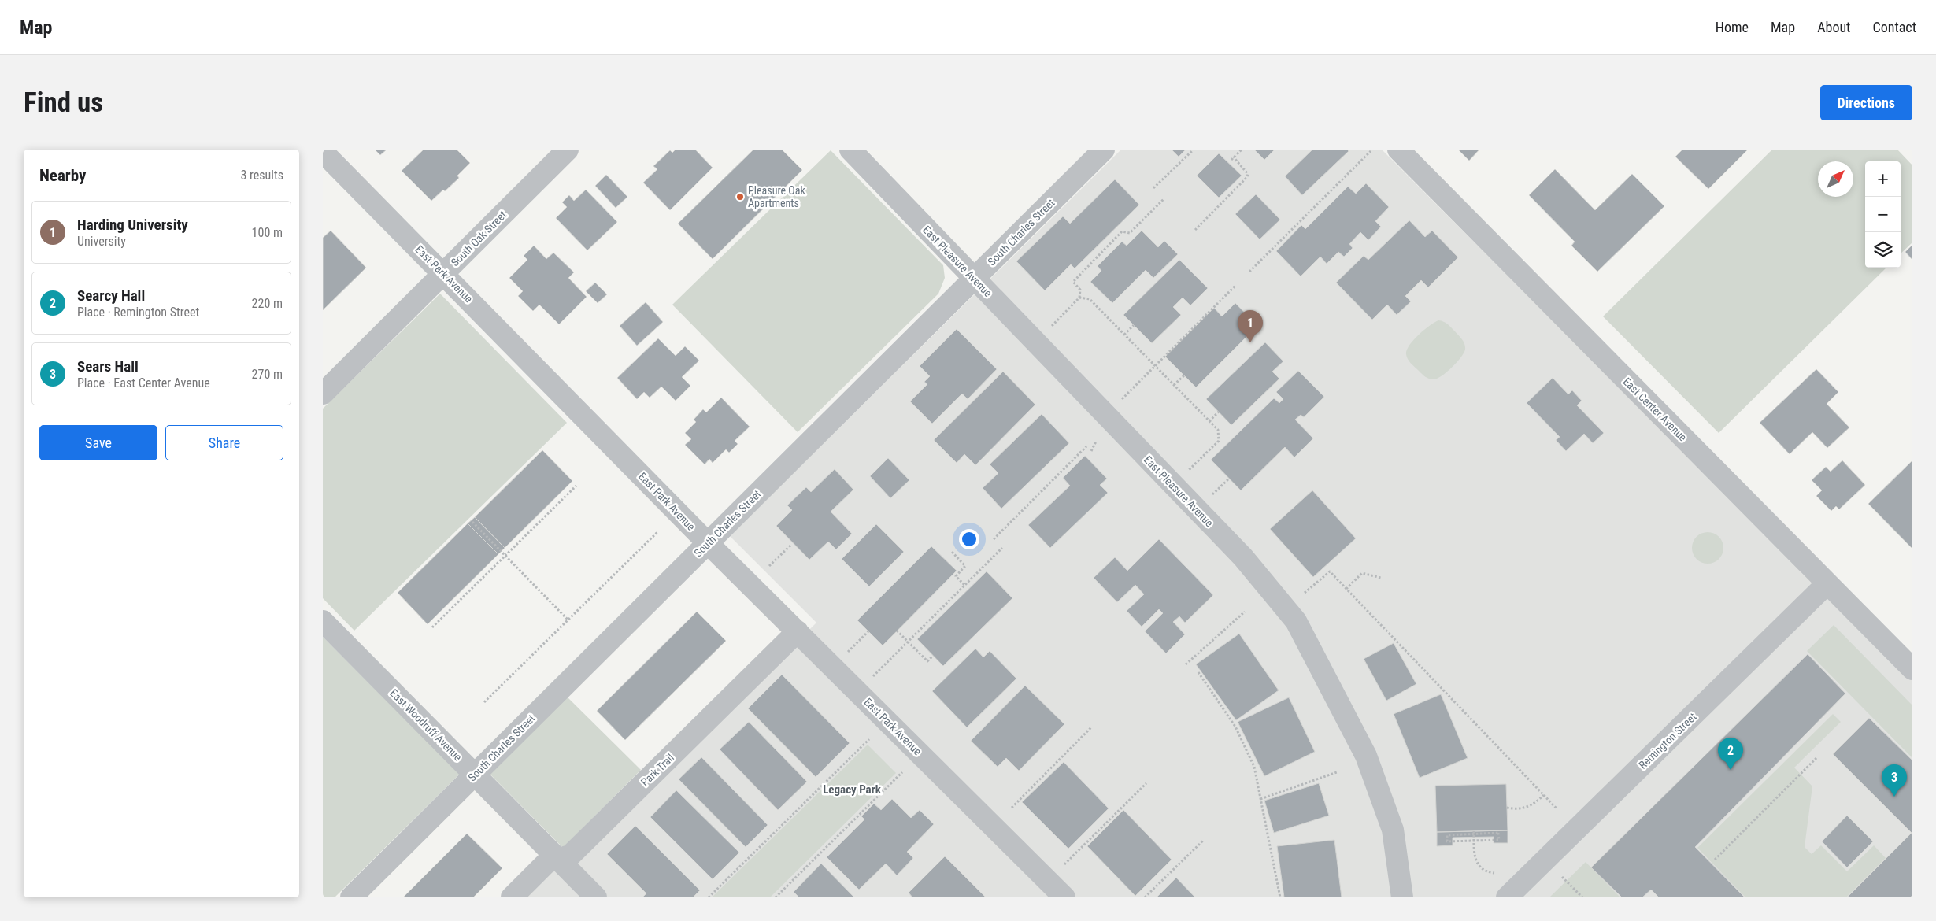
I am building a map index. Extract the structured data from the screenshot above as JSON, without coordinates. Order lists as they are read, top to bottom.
{
  "streets": {
    "street": [
      "South Charles Street",
      "South Oak Street",
      "East Pleasure Avenue",
      "East Park Avenue",
      "East Center Avenue",
      "East Woodruff Avenue",
      "Remington Street",
      "Park Trail"
    ]
  },
  "crossings": [
    ["South Charles Street", "East Pleasure Avenue"],
    ["South Charles Street", "East Park Avenue"],
    ["South Charles Street", "East Woodruff Avenue"],
    ["South Oak Street", "East Park Avenue"],
    ["East Park Avenue", "Park Trail"],
    ["East Center Avenue", "Remington Street"],
    ["East Woodruff Avenue", "Park Trail"]
  ],
  "districts": ["Legacy Park"],
  "places": ["Pleasure Oak Apartments"],
  "north": "top right",
  "page": {
    "header": "Map",
    "nav": [
      "Home",
      "Map",
      "About",
      "Contact"
    ],
    "buttons": [
      "Directions",
      ["Save", "Share"]
    ],
    "title": "Find us",
    "heading": ["Nearby", "3 results"],
    "map_buttons": ["+", "−"],
    "list": [
      {
        "mark": "1",
        "name": "Harding University",
        "note": "University",
        "value": "100 m"
      },
      {
        "mark": "2",
        "name": "Searcy Hall",
        "note": "Place · Remington Street",
        "value": "220 m"
      },
      {
        "mark": "3",
        "name": "Sears Hall",
        "note": "Place · East Center Avenue",
        "value": "270 m"
      }
    ],
    "pins": ["1", "2", "3"]
  }
}
